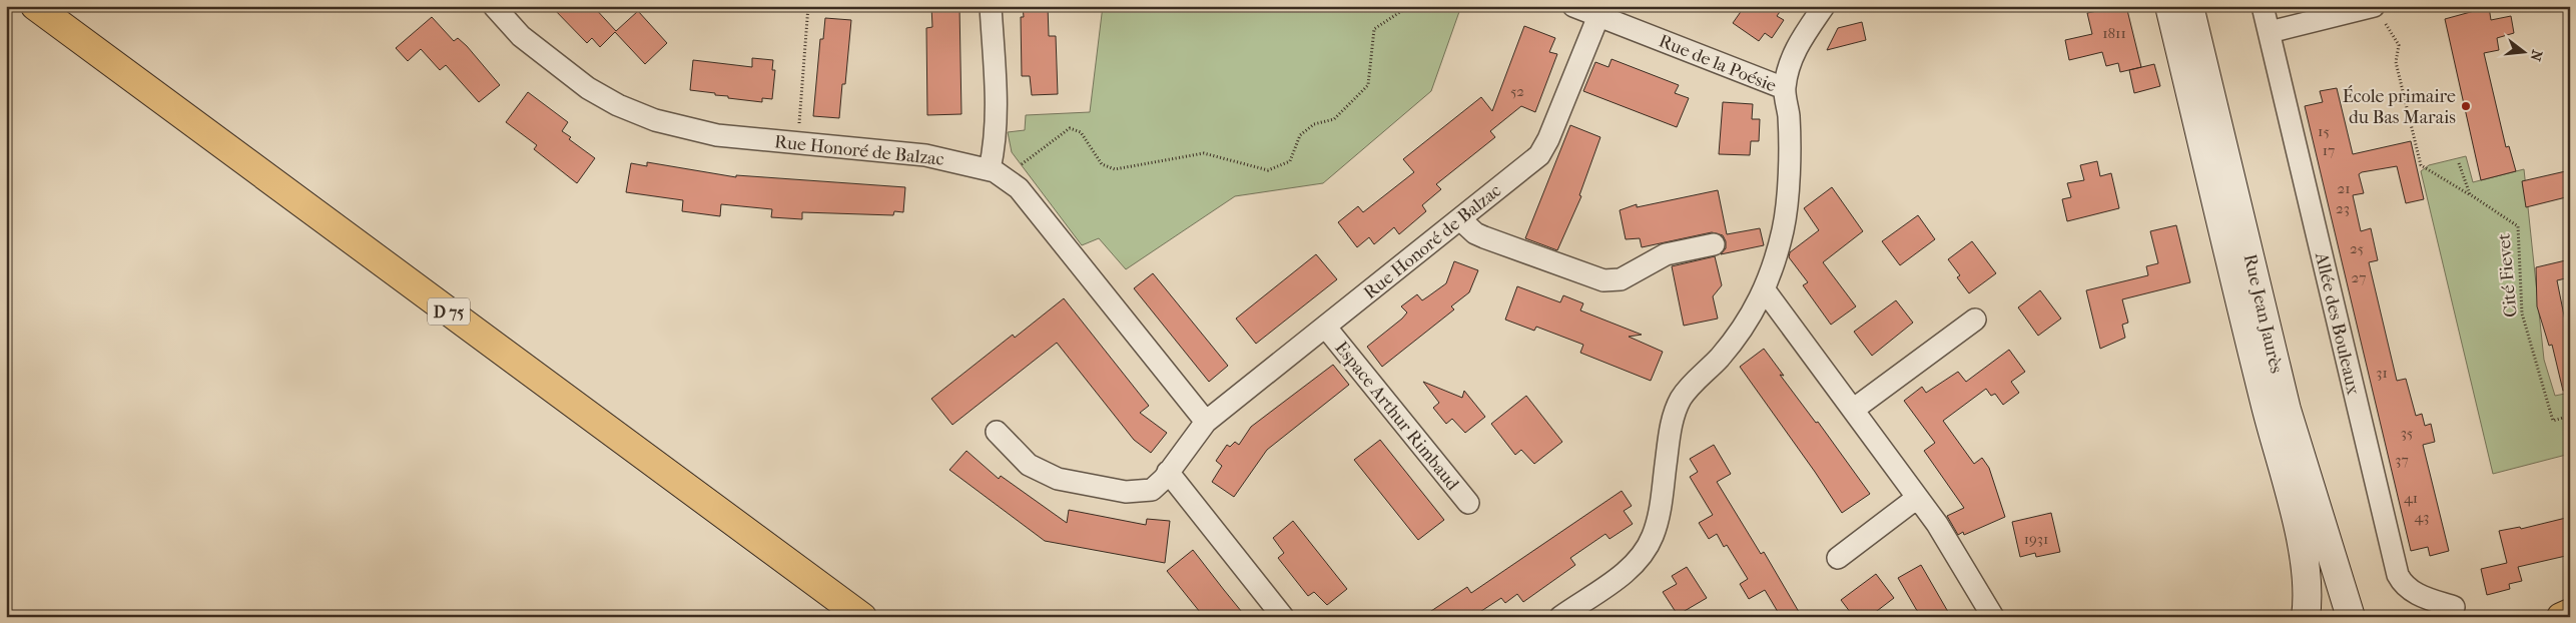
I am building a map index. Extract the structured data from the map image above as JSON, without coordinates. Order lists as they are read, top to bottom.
{
  "streets": {
    "main road": ["D 75", "Rue Jean Jaurès"],
    "street": [
      "Rue de la Poésie",
      "Rue Honoré de Balzac",
      "Allée des Bouleaux",
      "Espace Arthur Rimbaud"
    ],
    "path": ["Cité Fievet"]
  },
  "crossings": [
    ["Rue de la Poésie", "Rue Honoré de Balzac"],
    ["Rue Honoré de Balzac", "Espace Arthur Rimbaud"]
  ],
  "places": ["École primaire du Bas Marais"],
  "house_numbers": [
    "1811",
    "52",
    "15",
    "17",
    "21",
    "23",
    "25",
    "27",
    "31",
    "35",
    "37",
    "41",
    "43",
    "1931"
  ],
  "north": "right"
}
